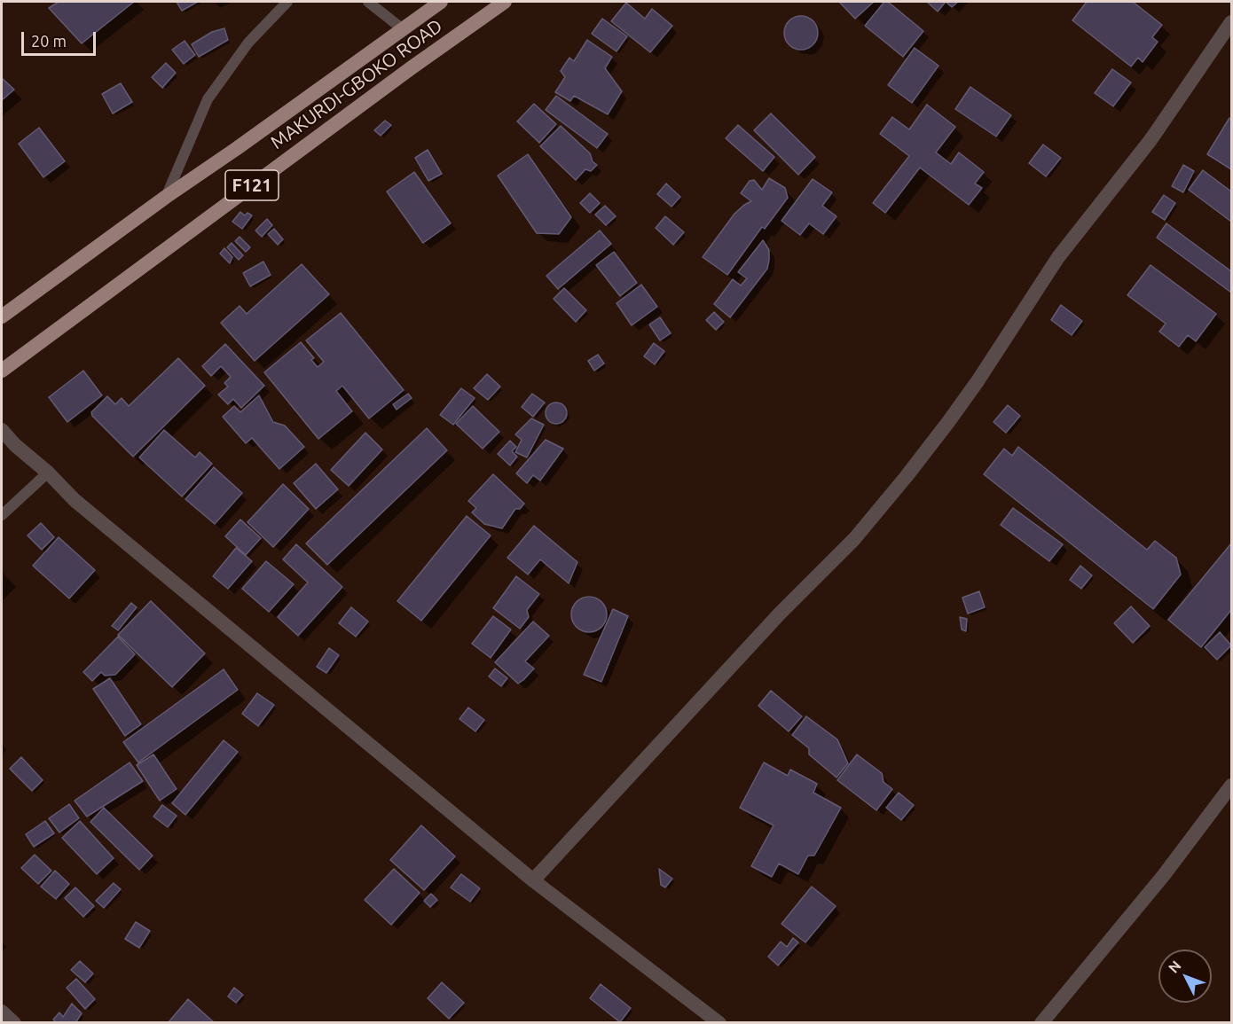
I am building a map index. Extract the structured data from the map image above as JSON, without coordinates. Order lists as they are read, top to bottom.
{
  "streets": {
    "main road": ["MAKURDI-GBOKO ROAD", "F121"]
  },
  "scale_bar": "20 m",
  "north": "top left"
}
